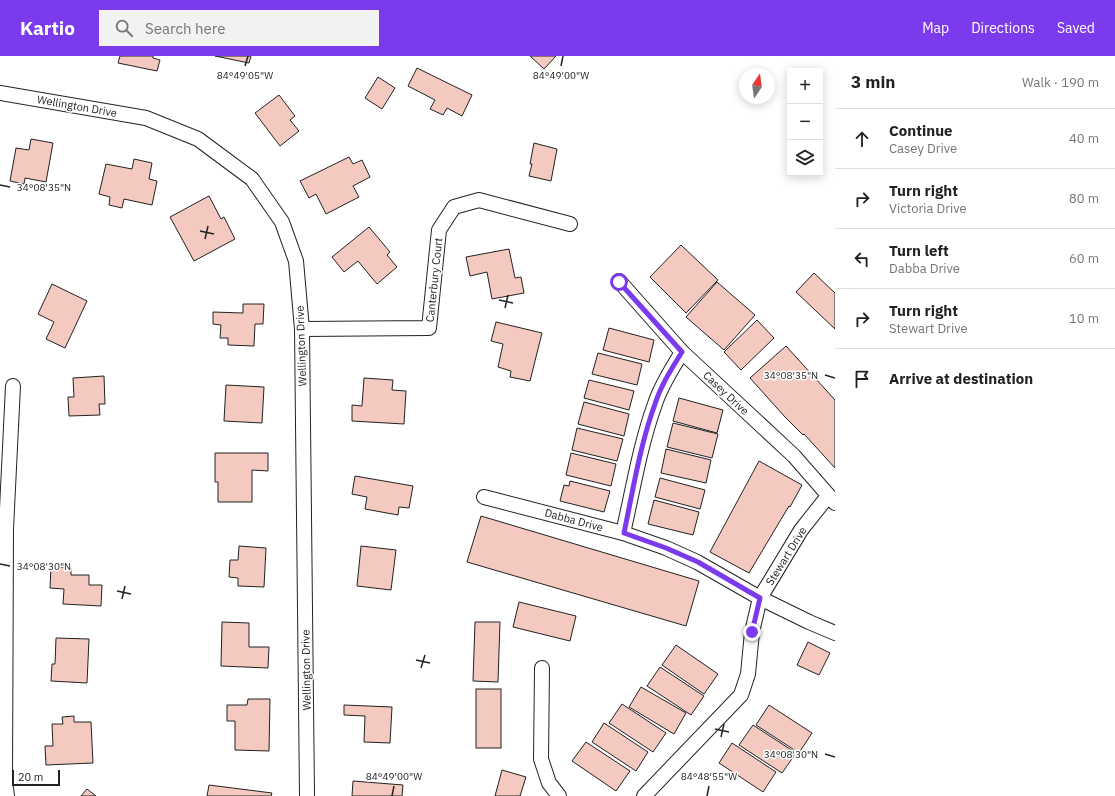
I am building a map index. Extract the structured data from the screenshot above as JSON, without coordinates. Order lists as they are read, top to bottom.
{
  "streets": {
    "street": [
      "Wellington Drive",
      "Canterbury Court",
      "Casey Drive",
      "Dabba Drive",
      "Stewart Drive"
    ]
  },
  "crossings": [
    ["Wellington Drive", "Canterbury Court"],
    ["Casey Drive", "Stewart Drive"],
    ["Dabba Drive", "Stewart Drive"]
  ],
  "scale_bar": "20 m",
  "north": "top",
  "page": {
    "header": "Kartio",
    "search": "Search here",
    "nav": ["Map", "Directions", "Saved"],
    "heading": ["3 min", "Walk · 190 m"],
    "map_buttons": ["+", "−"],
    "list": [
      ["Continue", "Casey Drive", "40 m"],
      ["Turn right", "Victoria Drive", "80 m"],
      ["Turn left", "Dabba Drive", "60 m"],
      ["Turn right", "Stewart Drive", "10 m"],
      "Arrive at destination"
    ],
    "scale": "20 m"
  },
  "coordinates": [
    "84°49'05\"W",
    "84°49'00\"W",
    "34°08'35\"N",
    "34°08'30\"N",
    "84°48'55\"W"
  ]
}
